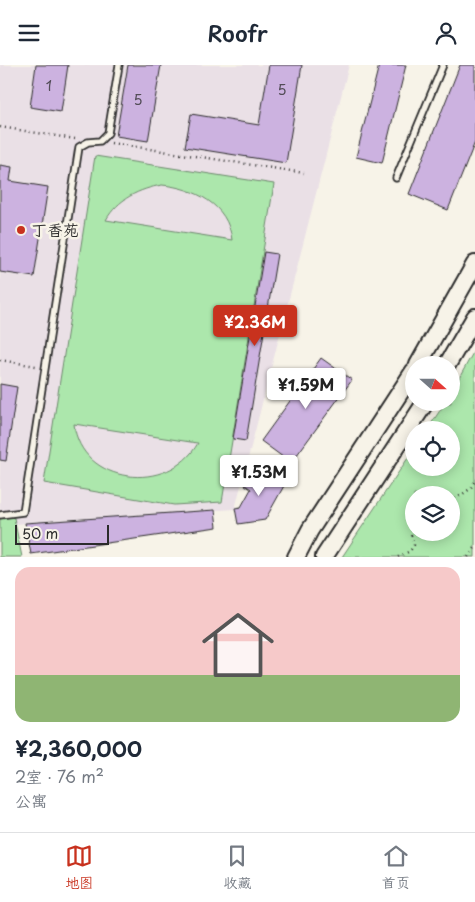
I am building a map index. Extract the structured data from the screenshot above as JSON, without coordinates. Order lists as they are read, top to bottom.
{
  "places": ["丁香苑"],
  "house_numbers": ["1", "5", "5"],
  "scale_bar": "50 m",
  "north": "right",
  "page": {
    "header": "Roofr",
    "price": ["¥2.36M", "¥1.59M", "¥1.53M"],
    "scale": "50 m",
    "list": [
      {
        "name": "¥2,360,000",
        "note": "2室 · 76 m² · 公寓"
      }
    ],
    "tabs": ["地图", "收藏", "首页"]
  }
}
